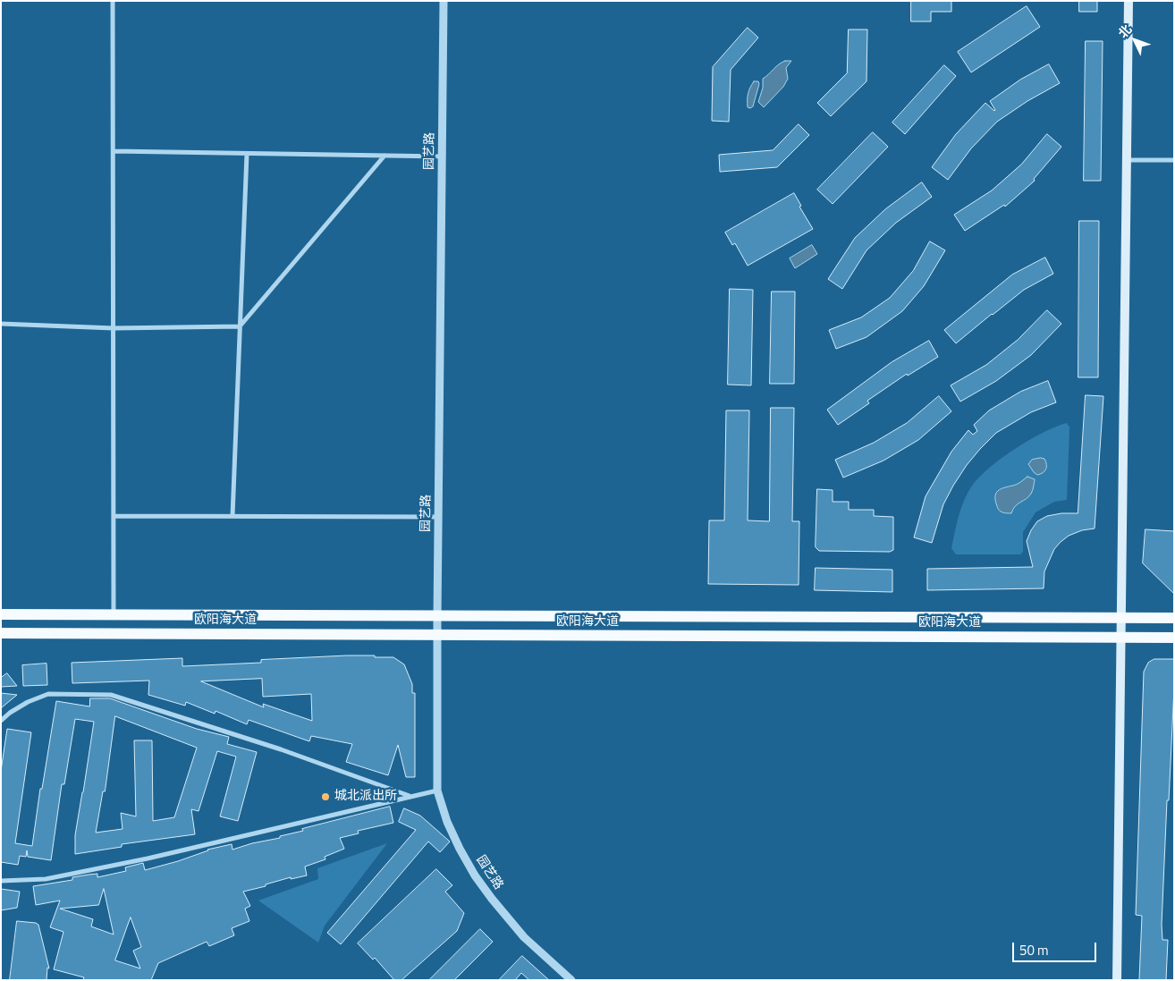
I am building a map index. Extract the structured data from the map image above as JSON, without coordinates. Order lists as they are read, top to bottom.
{
  "streets": {
    "main road": ["欧阳海大道"],
    "street": ["园艺路"]
  },
  "crossings": [
    ["园艺路", "欧阳海大道"]
  ],
  "places": ["城北派出所"],
  "scale_bar": "50 m",
  "north": "top left"
}
